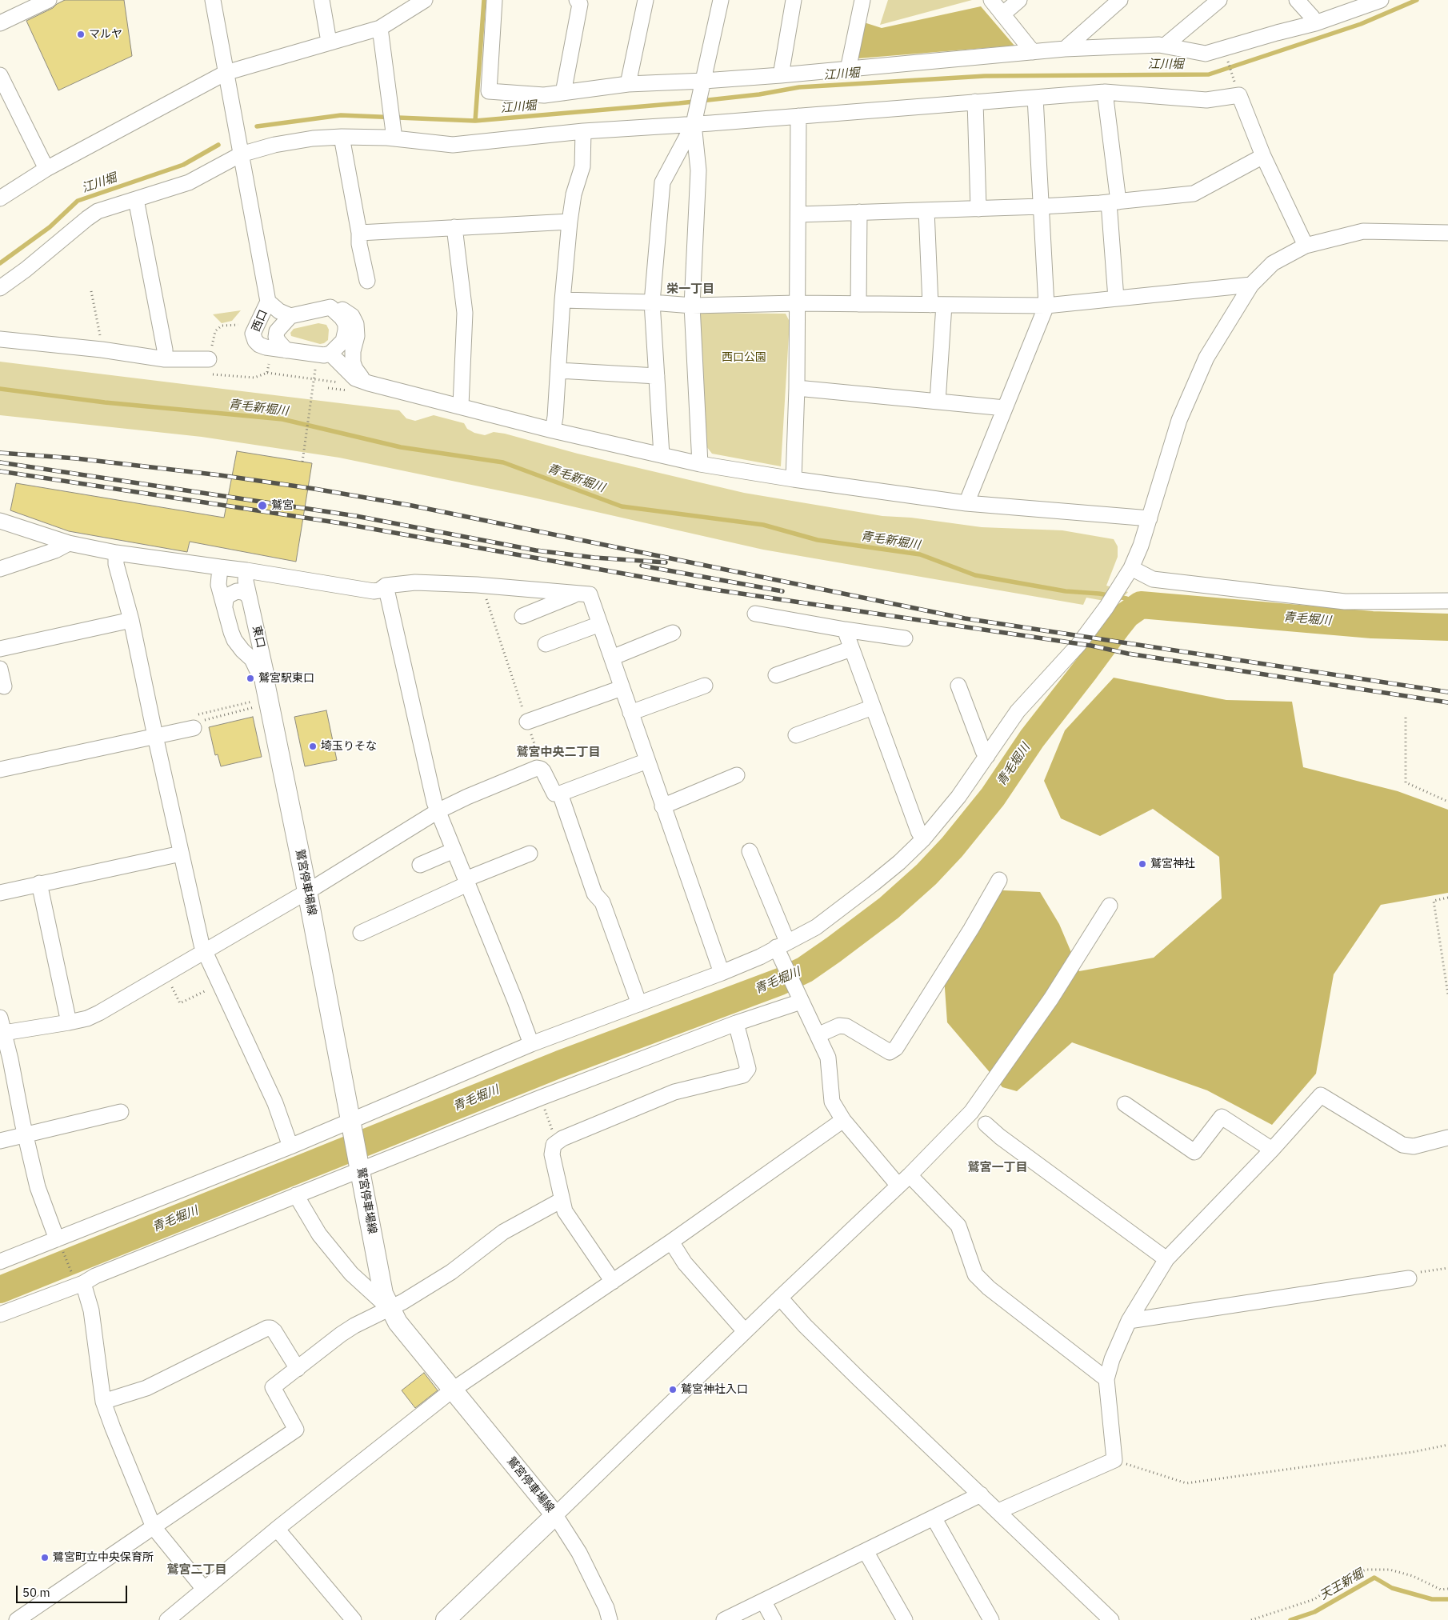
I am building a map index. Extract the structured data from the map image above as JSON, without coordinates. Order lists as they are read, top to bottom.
{
  "streets": {
    "main road": ["鷲宮停車場線"],
    "street": ["西口", "東口"]
  },
  "crossings": [
    ["東口", "鷲宮停車場線"]
  ],
  "districts": [
    "栄一丁目",
    "鷲宮中央二丁目",
    "鷲宮一丁目",
    "鷲宮二丁目"
  ],
  "water": [
    "江川堀",
    "青毛新堀川",
    "青毛堀川",
    "天王新堀"
  ],
  "parks": ["西口公園"],
  "places": [
    "マルヤ",
    "鷲宮",
    "鷲宮駅東口",
    "埼玉りそな",
    "鷲宮神社",
    "鷲宮神社入口",
    "鷺宮町立中央保育所"
  ],
  "scale_bar": "50 m"
}
